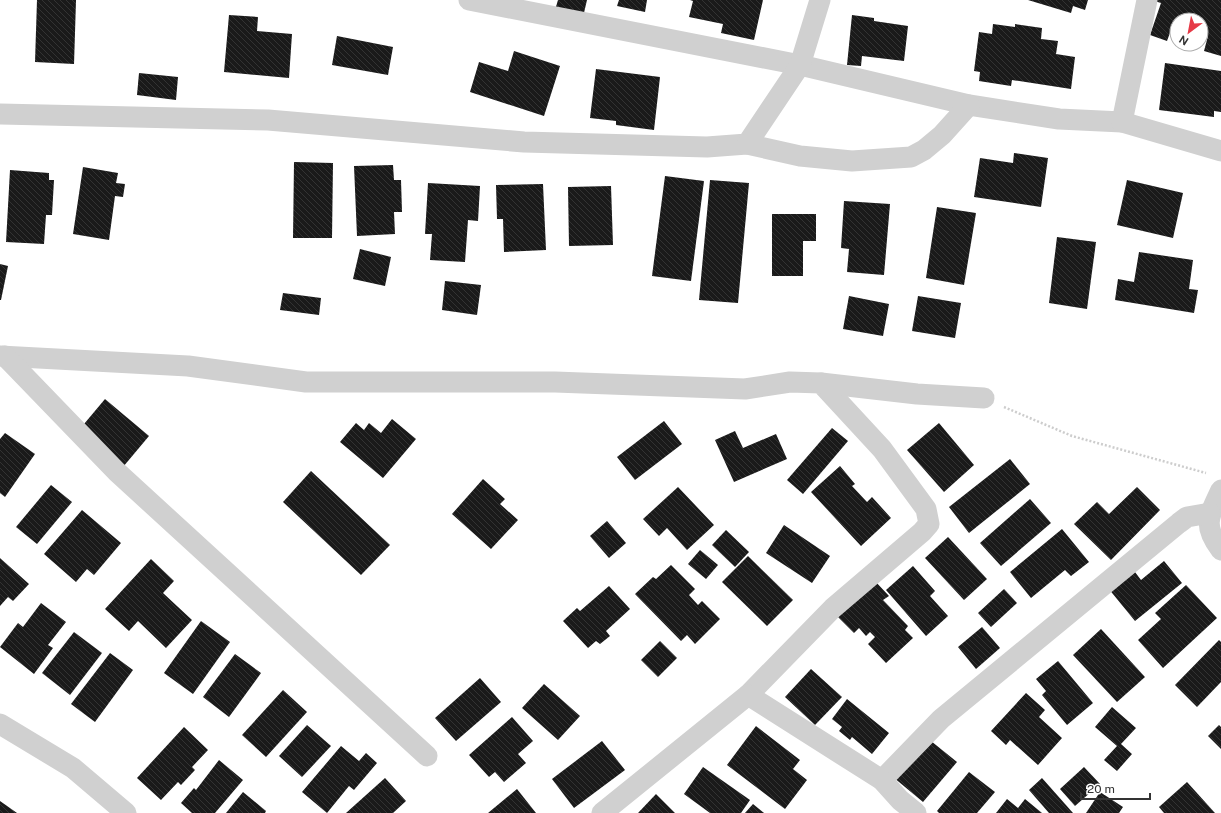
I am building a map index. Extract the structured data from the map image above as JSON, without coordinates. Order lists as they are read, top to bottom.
{
  "scale_bar": "20 m",
  "north": "bottom left"
}
